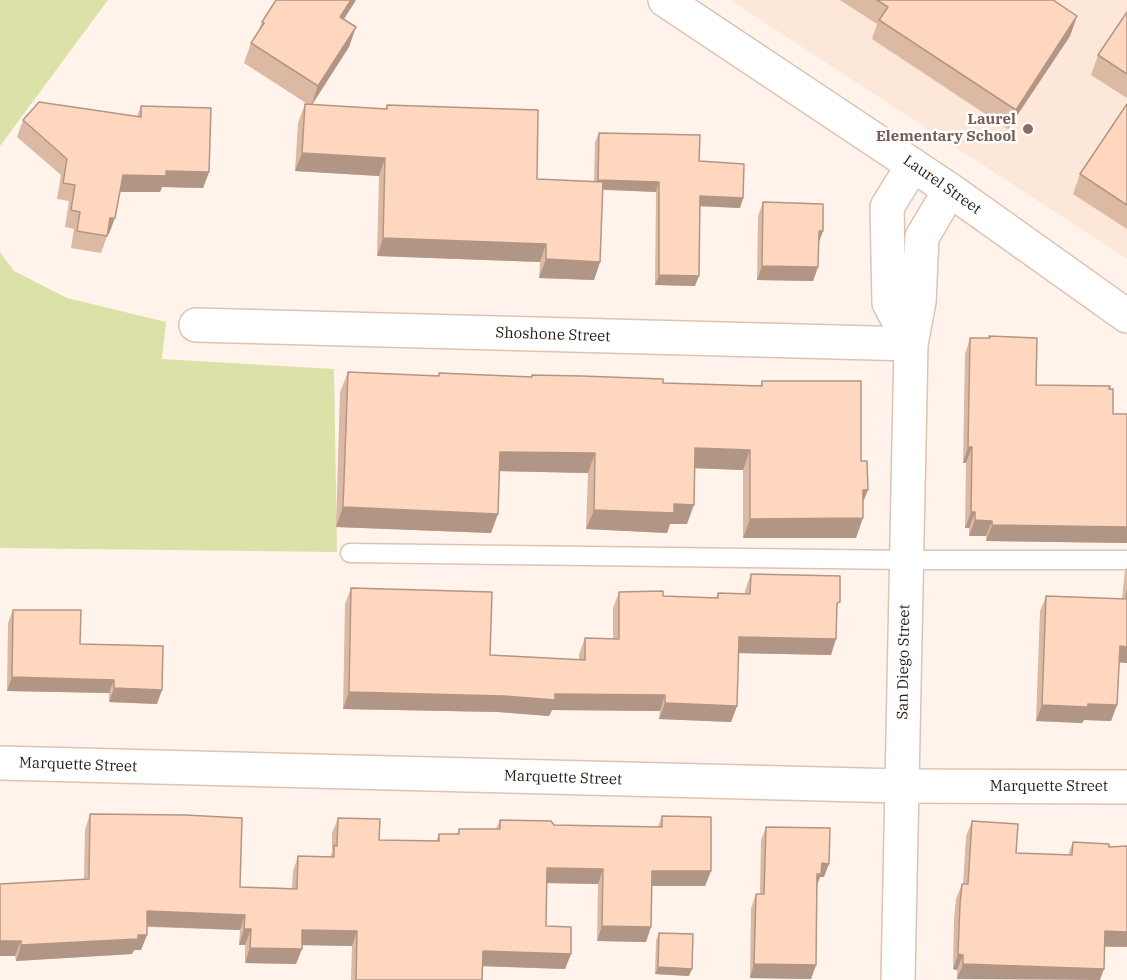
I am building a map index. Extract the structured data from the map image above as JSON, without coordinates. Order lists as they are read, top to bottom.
{
  "streets": {
    "street": [
      "Laurel Street",
      "Shoshone Street",
      "San Diego Street",
      "Marquette Street"
    ]
  },
  "crossings": [
    ["Laurel Street", "San Diego Street"],
    ["Shoshone Street", "San Diego Street"],
    ["San Diego Street", "Marquette Street"]
  ],
  "places": ["Laurel Elementary School"]
}
